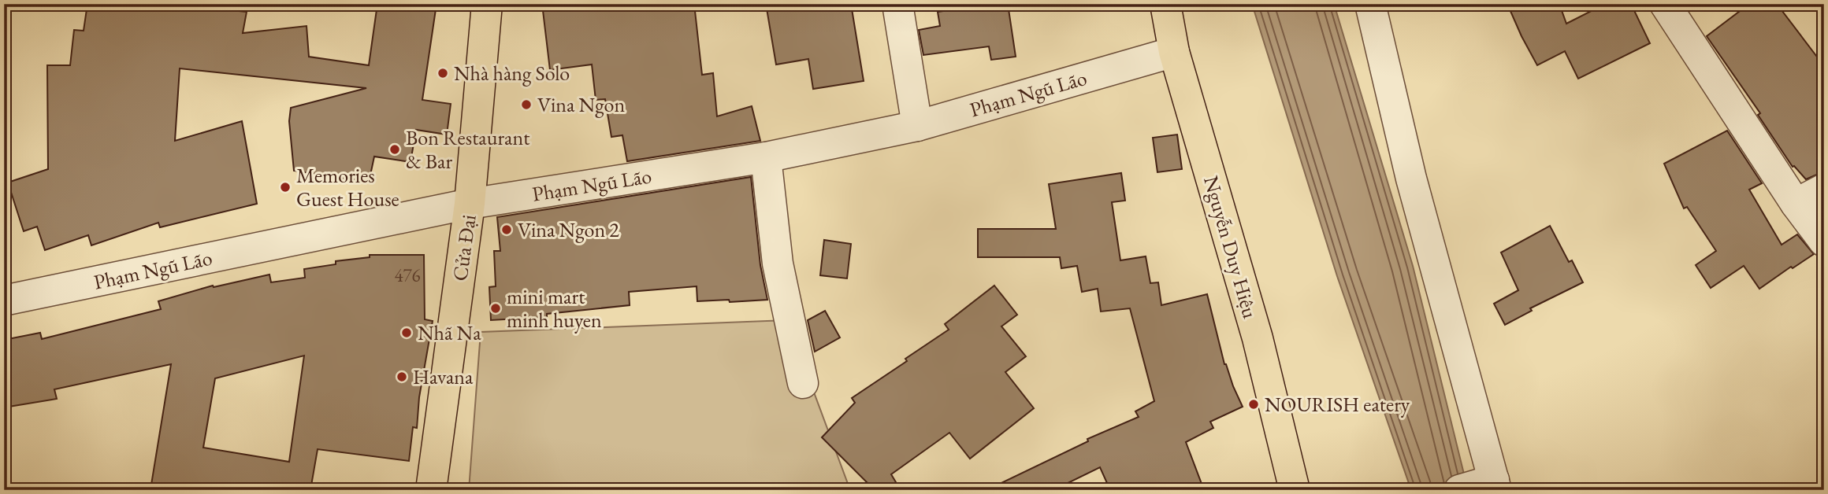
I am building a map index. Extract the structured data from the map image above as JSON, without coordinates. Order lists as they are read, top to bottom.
{
  "streets": {
    "main road": ["Nguyễn Duy Hiệu", "Cửa Đại"],
    "street": ["Phạm Ngũ Lão"]
  },
  "crossings": [
    ["Phạm Ngũ Lão", "Nguyễn Duy Hiệu"],
    ["Phạm Ngũ Lão", "Cửa Đại"]
  ],
  "places": [
    "Nhà hàng Solo",
    "Vina Ngon",
    "Bon Restaurant & Bar",
    "Memories Guest House",
    "Vina Ngon 2",
    "mini mart minh huyen",
    "Nhã Na",
    "Havana",
    "NOURISH eatery"
  ],
  "house_numbers": ["476"]
}
